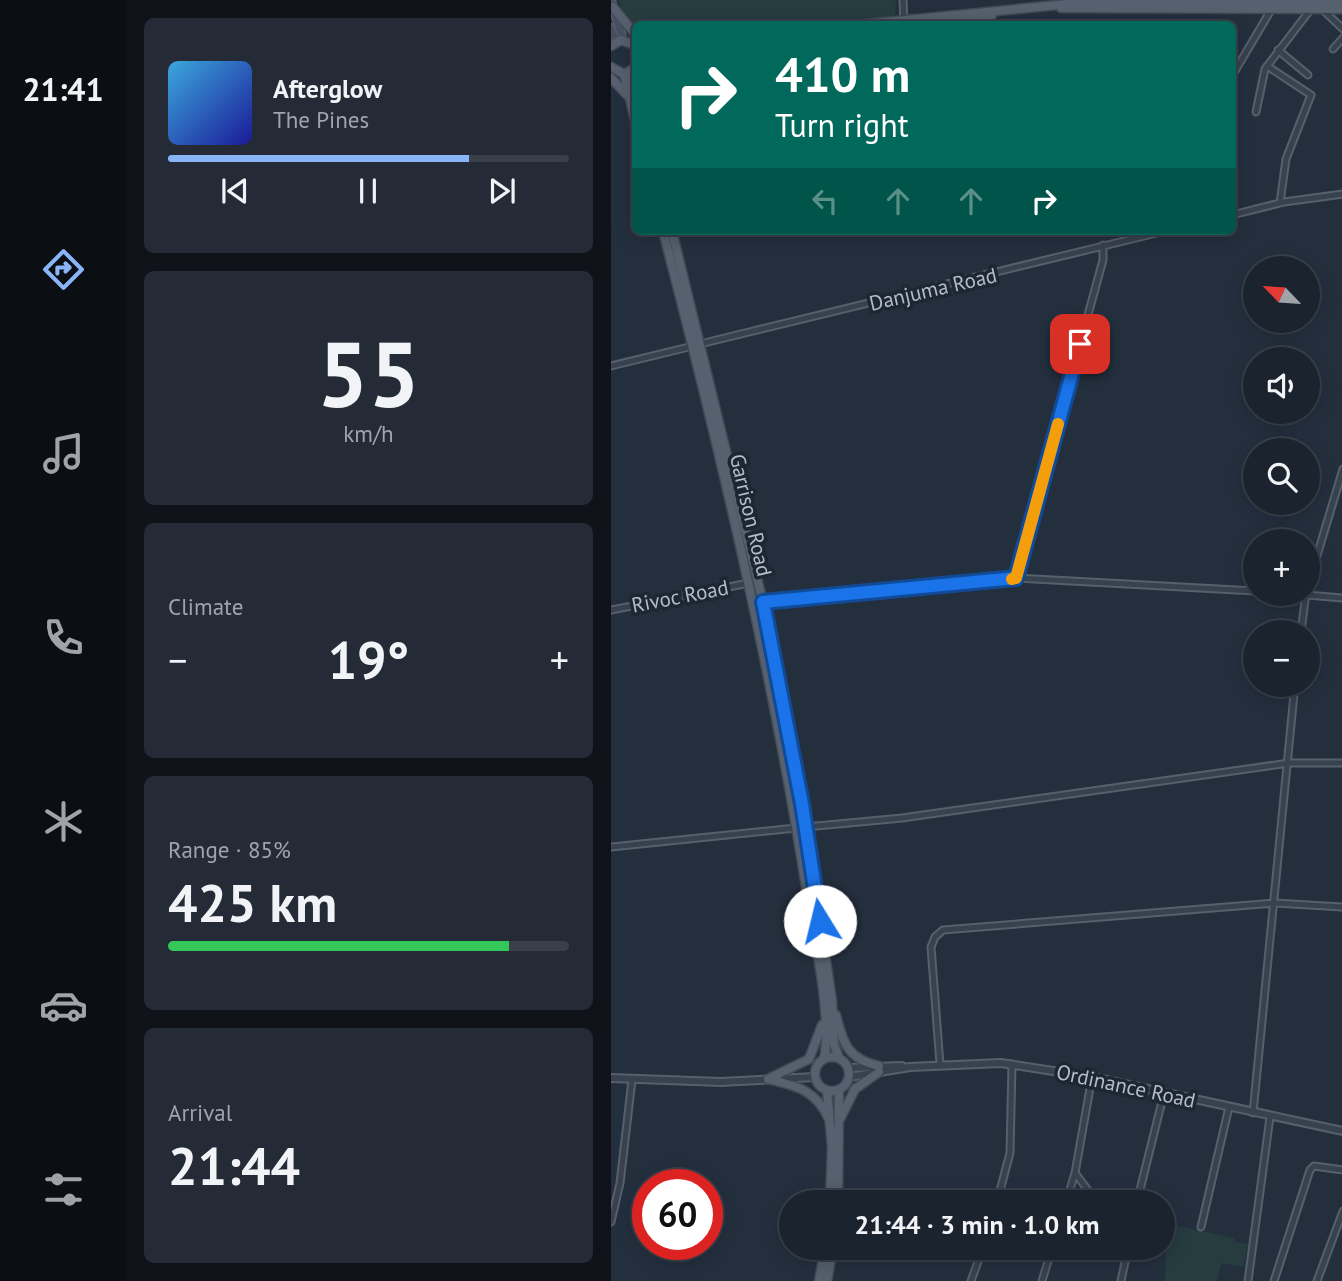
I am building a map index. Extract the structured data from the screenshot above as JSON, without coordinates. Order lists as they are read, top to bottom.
{
  "streets": {
    "main road": ["Garrison Road"],
    "street": ["Danjuma Road", "Rivoc Road", "Ordinance Road"]
  },
  "crossings": [
    ["Danjuma Road", "Garrison Road"],
    ["Garrison Road", "Rivoc Road"],
    ["Garrison Road", "Ordinance Road"]
  ],
  "north": "top left",
  "page": {
    "tabs": "21:41",
    "turn": ["410 m", "Turn right"],
    "song": ["Afterglow", "The Pines"],
    "map_buttons": ["+", "−"],
    "tile": [
      ["55", "km/h"],
      "Climate",
      ["Range · 85%", "425 km"],
      ["Arrival", "21:44"]
    ],
    "heat": ["−", "19°", "+"],
    "limit": "60",
    "trip": "21:44 · 3 min · 1.0 km"
  }
}
